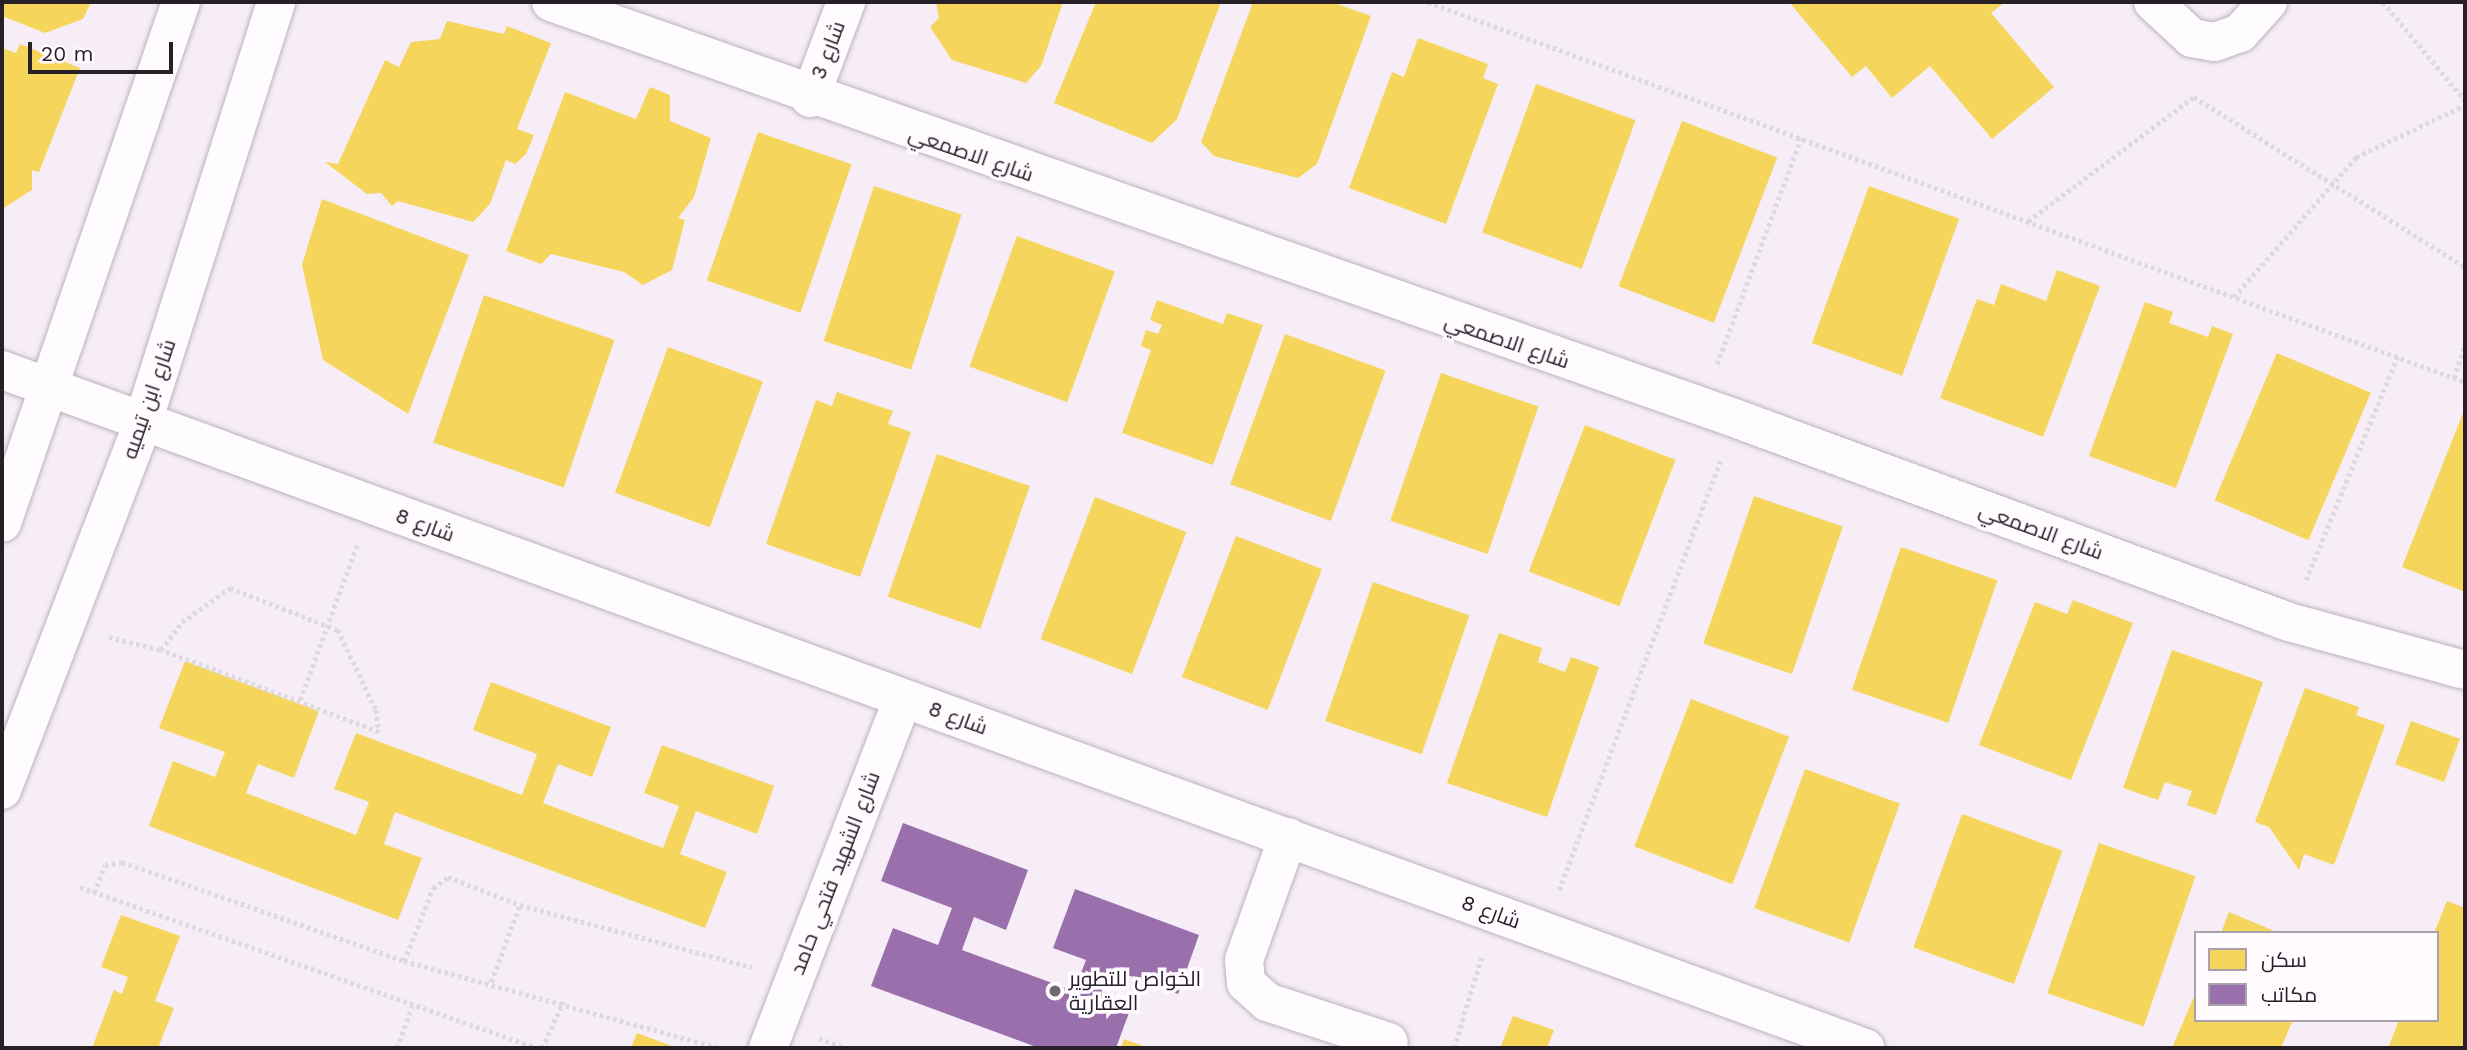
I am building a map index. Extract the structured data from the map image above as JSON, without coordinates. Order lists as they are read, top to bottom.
{
  "streets": {
    "street": [
      "شارع 3",
      "شارع الاصمعي",
      "شارع ابن تيميه",
      "شارع 8",
      "شارع الشهيد فتحي حامد"
    ]
  },
  "crossings": [
    ["شارع 3", "شارع الاصمعي"],
    ["شارع ابن تيميه", "شارع 8"],
    ["شارع 8", "شارع الشهيد فتحي حامد"]
  ],
  "places": ["الخواص للتطوير العقارية"],
  "legend": ["سكن", "مكاتب"],
  "scale_bar": "20 m"
}
